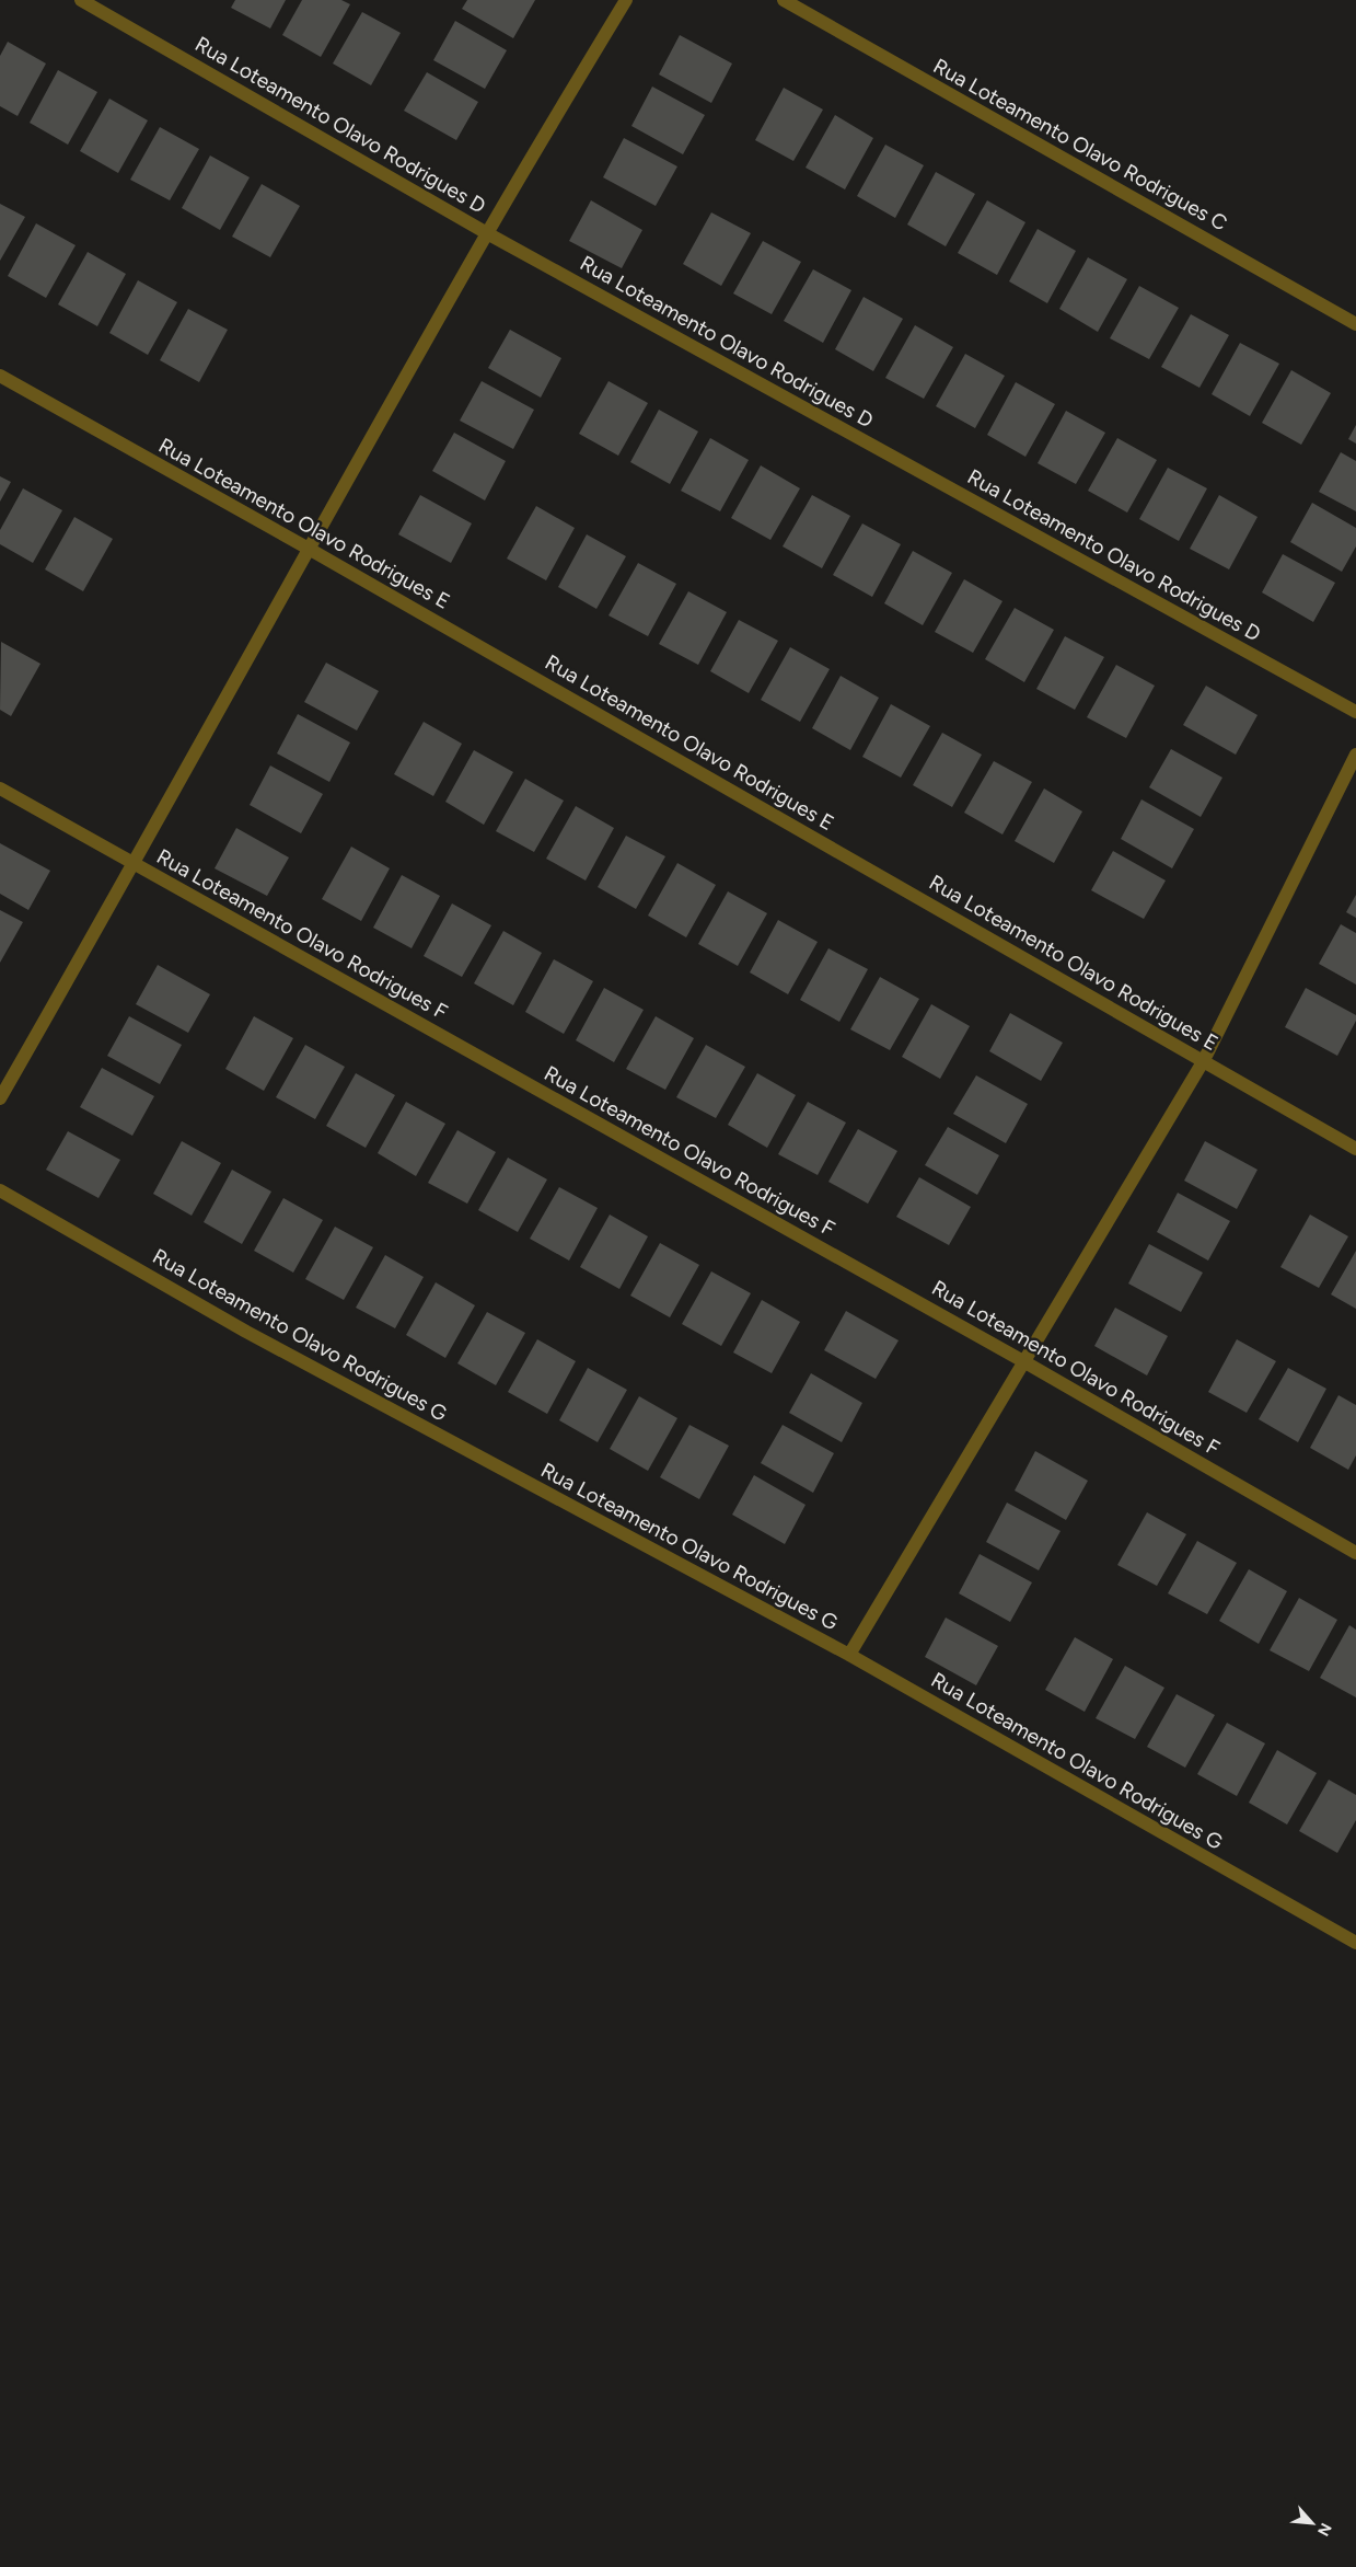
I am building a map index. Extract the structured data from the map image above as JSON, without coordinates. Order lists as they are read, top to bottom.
{
  "streets": {
    "street": [
      "Rua Loteamento Olavo Rodrigues D",
      "Rua Loteamento Olavo Rodrigues C",
      "Rua Loteamento Olavo Rodrigues E",
      "Rua Loteamento Olavo Rodrigues F",
      "Rua Loteamento Olavo Rodrigues G"
    ]
  },
  "north": "bottom right"
}
